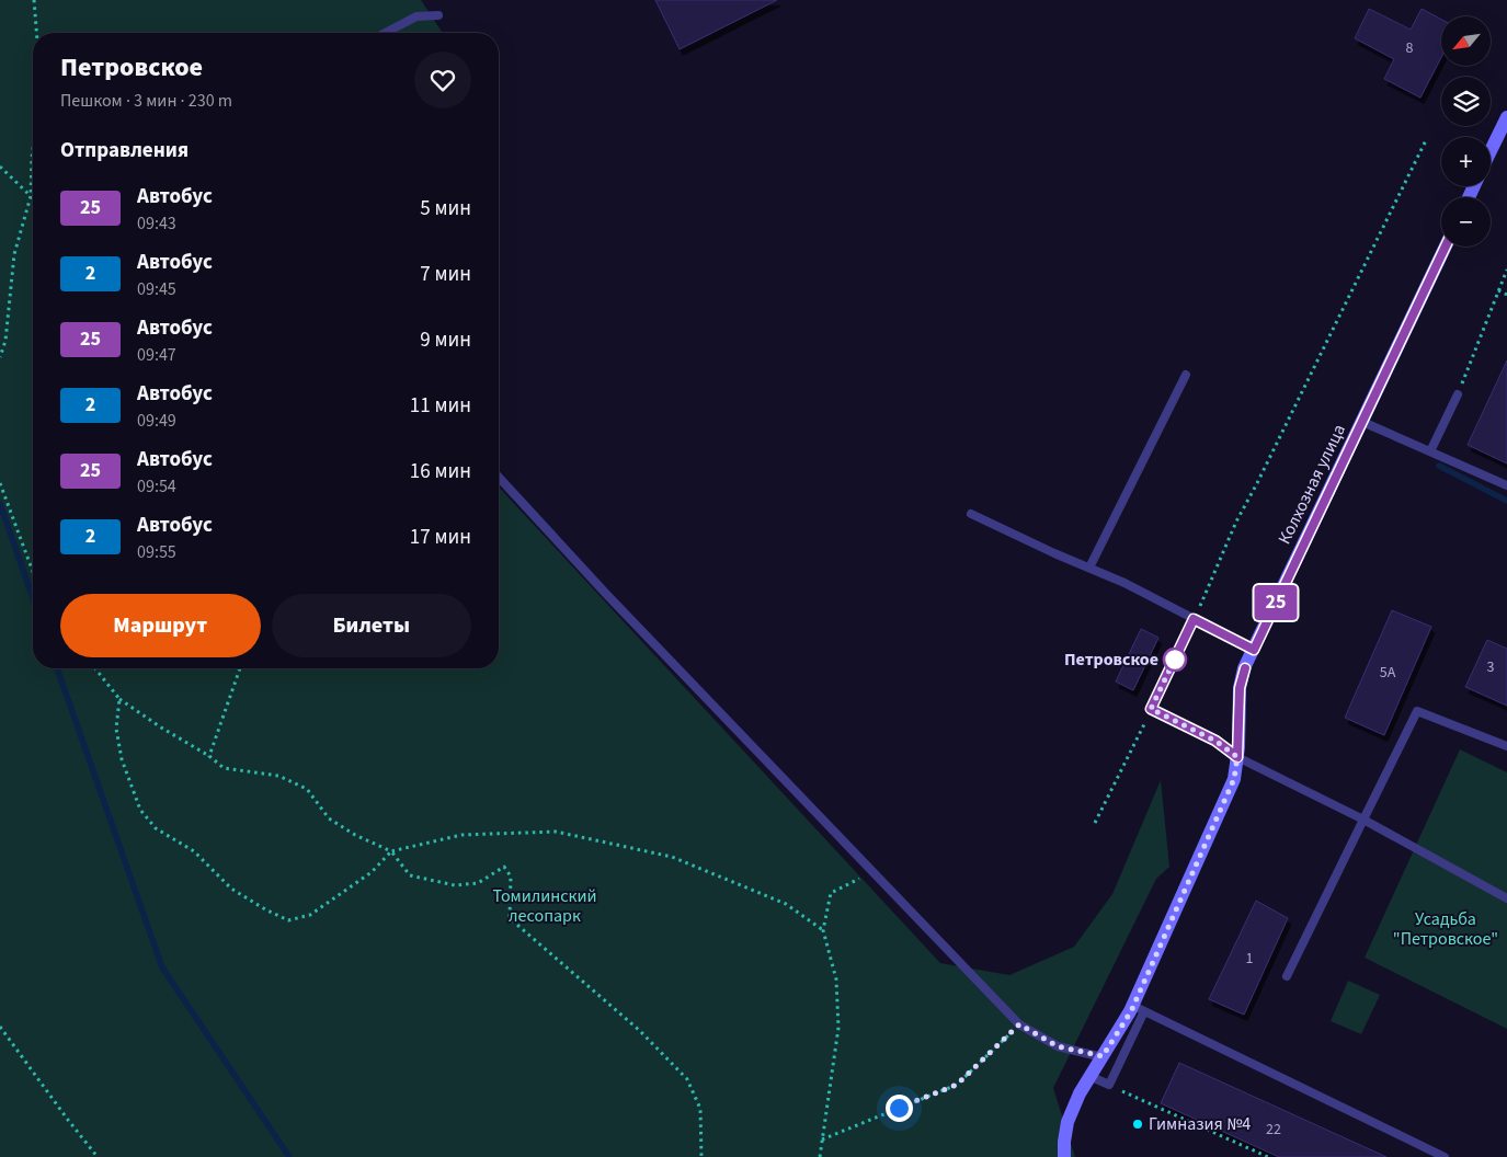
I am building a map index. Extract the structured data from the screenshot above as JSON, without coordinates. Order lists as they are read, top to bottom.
{
  "streets": {
    "street": ["Колхозная улица"]
  },
  "parks": ["Томилинский лесопарк", "Усадьба \"Петровское\""],
  "places": ["Петровское", "Гимназия №4"],
  "lines": ["bus line 25"],
  "house_numbers": [
    "8",
    "3",
    "5А",
    "1",
    "22"
  ],
  "north": "bottom left",
  "page": {
    "on_map": "25",
    "map_buttons": ["+", "−"],
    "heading": [
      ["Петровское", "Пешком · 3 мин · 230 m"],
      "Отправления"
    ],
    "list": [
      {
        "mark": "25",
        "name": "Автобус",
        "note": "09:43",
        "value": "5 мин"
      },
      {
        "mark": "2",
        "name": "Автобус",
        "note": "09:45",
        "value": "7 мин"
      },
      {
        "mark": "25",
        "name": "Автобус",
        "note": "09:47",
        "value": "9 мин"
      },
      {
        "mark": "2",
        "name": "Автобус",
        "note": "09:49",
        "value": "11 мин"
      },
      {
        "mark": "25",
        "name": "Автобус",
        "note": "09:54",
        "value": "16 мин"
      },
      {
        "mark": "2",
        "name": "Автобус",
        "note": "09:55",
        "value": "17 мин"
      }
    ],
    "buttons": ["Маршрут", "Билеты"]
  }
}
